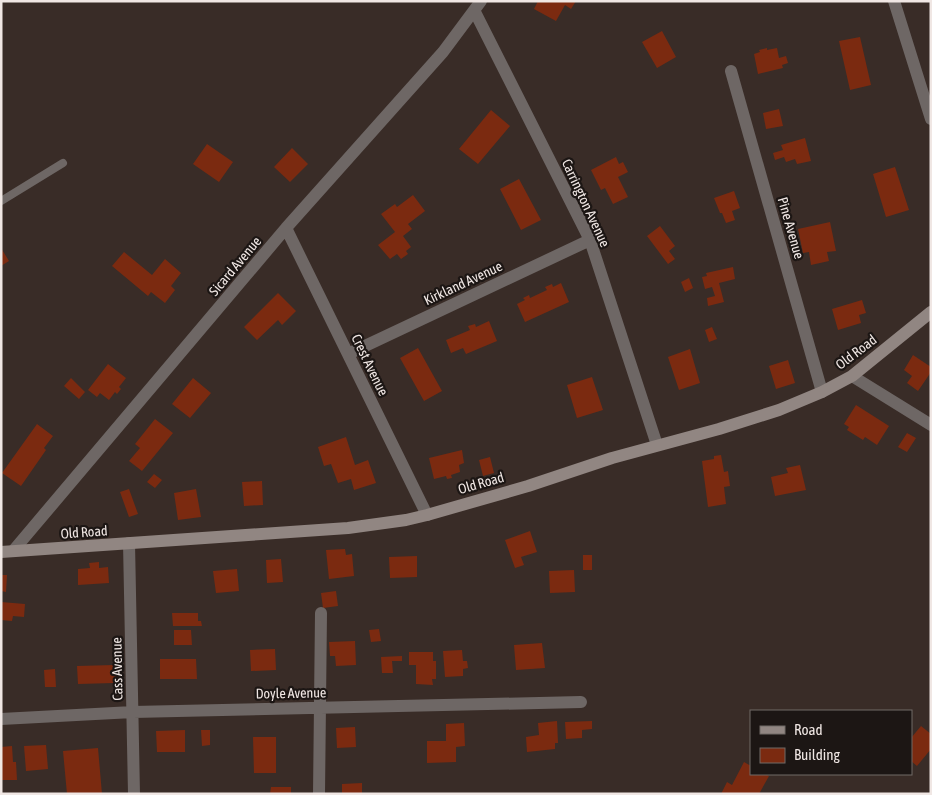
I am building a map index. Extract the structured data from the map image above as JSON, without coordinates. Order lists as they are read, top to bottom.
{
  "streets": {
    "street": [
      "Carrington Avenue",
      "Pine Avenue",
      "Sicard Avenue",
      "Kirkland Avenue",
      "Old Road",
      "Crest Avenue",
      "Cass Avenue",
      "Doyle Avenue"
    ]
  },
  "crossings": [
    ["Carrington Avenue", "Sicard Avenue"],
    ["Carrington Avenue", "Kirkland Avenue"],
    ["Carrington Avenue", "Old Road"],
    ["Pine Avenue", "Old Road"],
    ["Sicard Avenue", "Old Road"],
    ["Sicard Avenue", "Crest Avenue"],
    ["Kirkland Avenue", "Crest Avenue"],
    ["Old Road", "Crest Avenue"],
    ["Old Road", "Cass Avenue"],
    ["Cass Avenue", "Doyle Avenue"]
  ],
  "legend": ["Road", "Building"]
}
